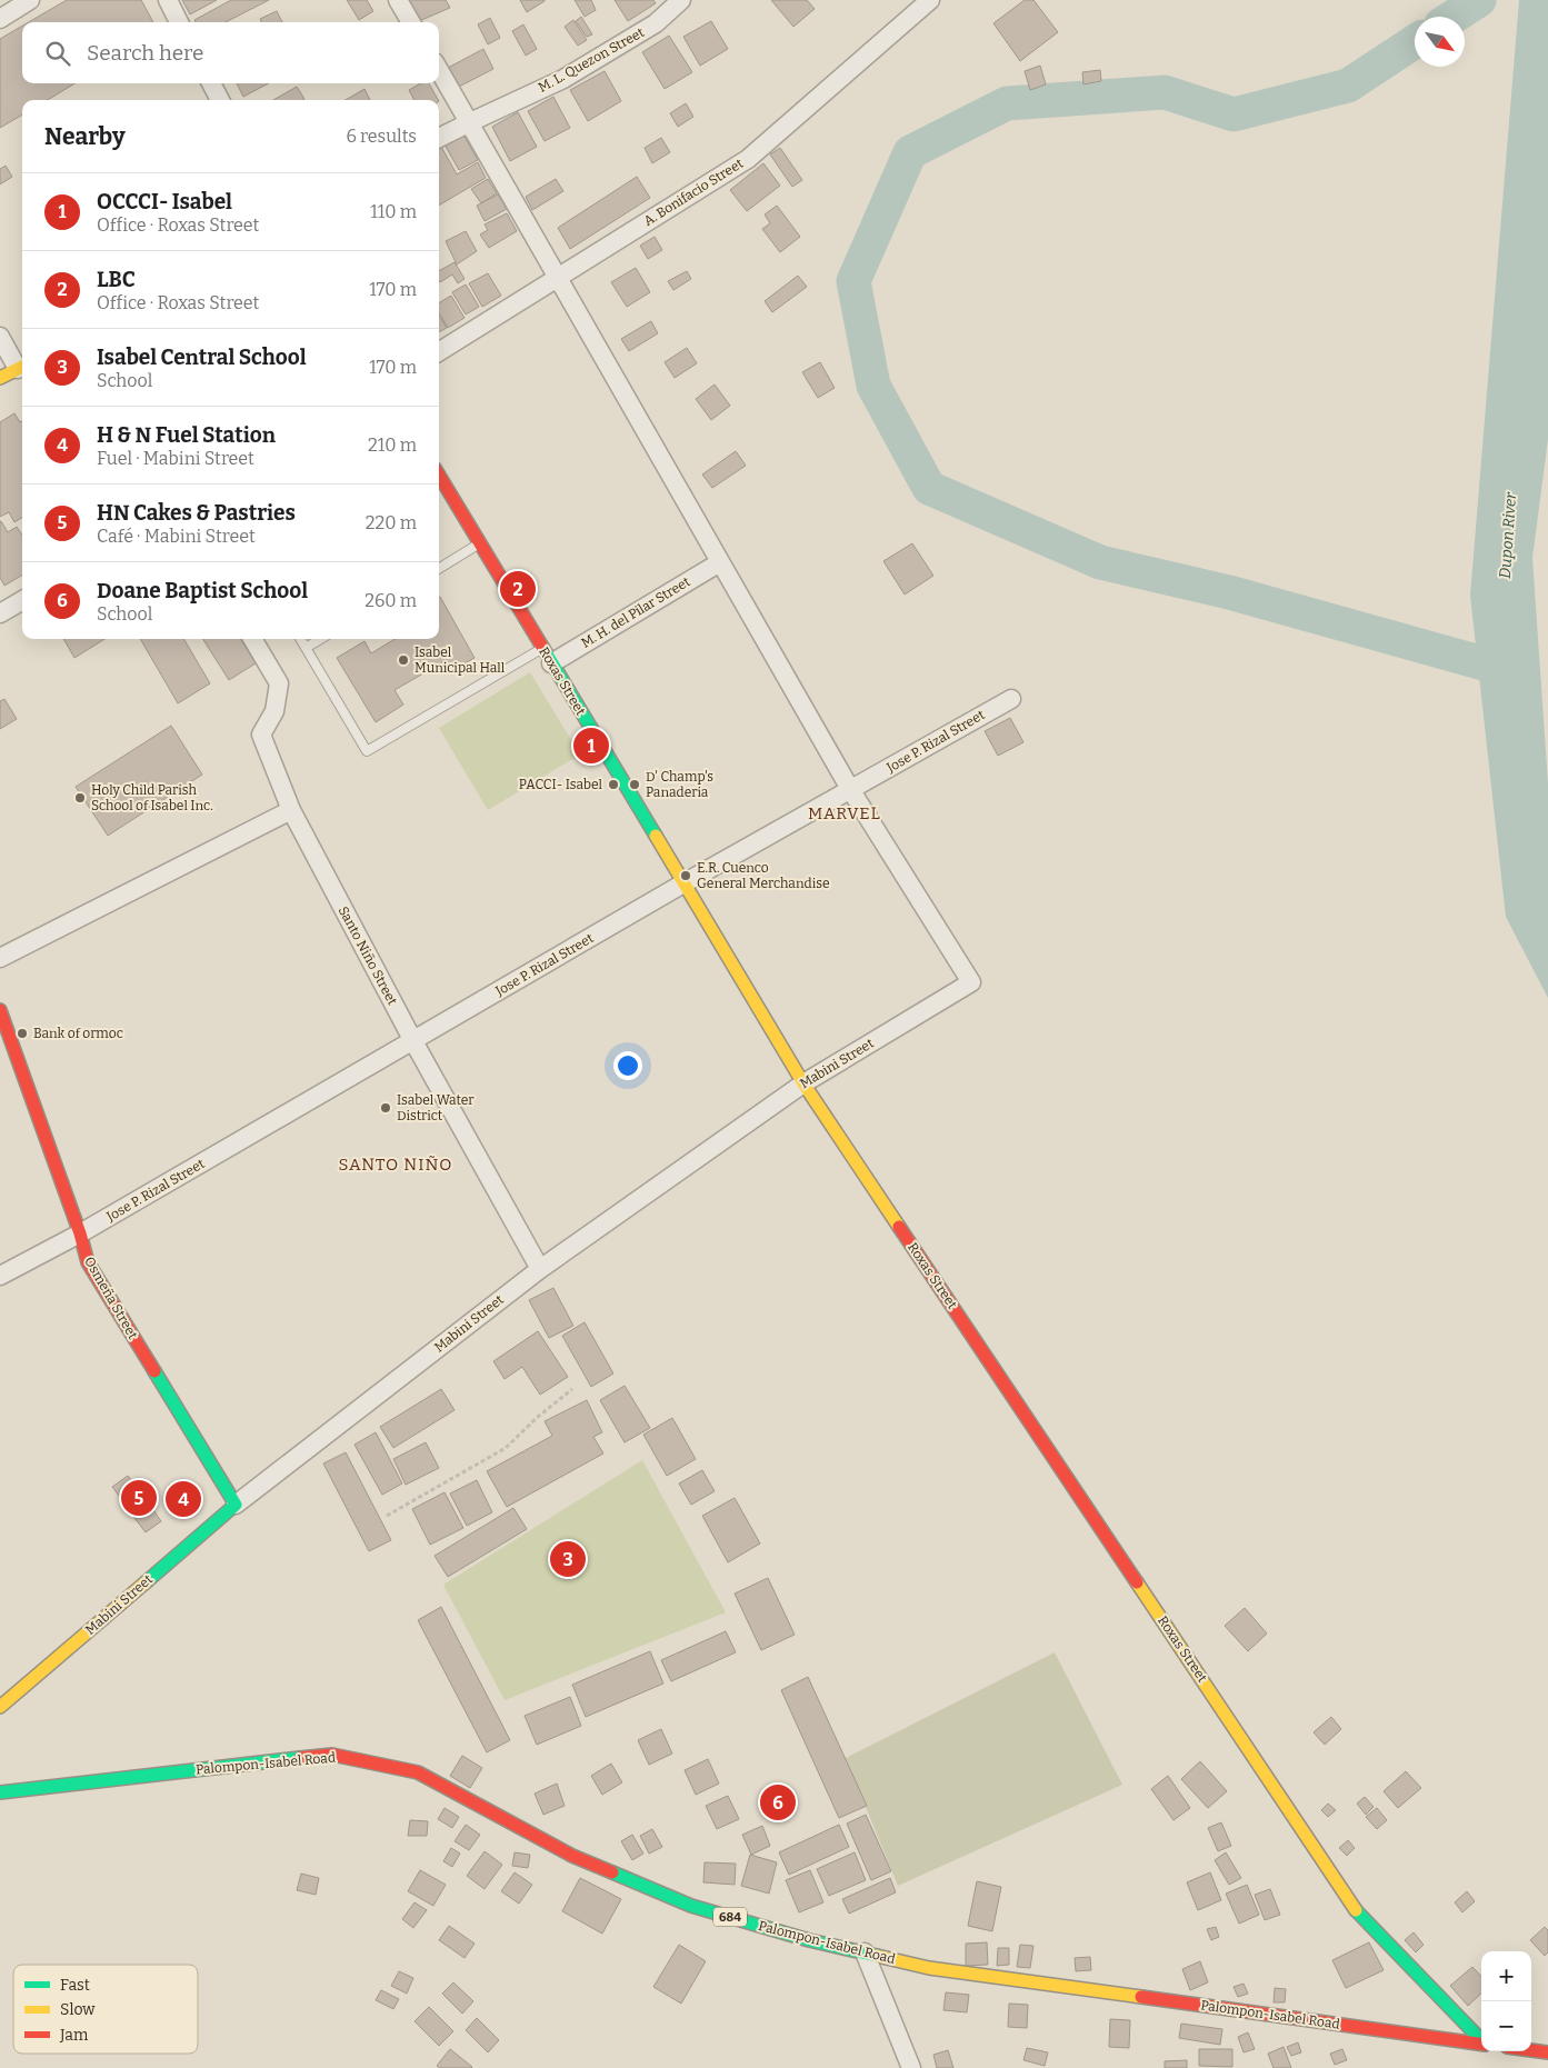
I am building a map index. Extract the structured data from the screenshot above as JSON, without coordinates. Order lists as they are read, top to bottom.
{
  "streets": {
    "main road": [
      "Roxas Street",
      "Mabini Street",
      "Osmeña Street",
      "Palompon-Isabel Road",
      "684"
    ],
    "street": [
      "M. L. Quezon Street",
      "A. Bonifacio Street",
      "M. H. del Pilar Street",
      "Jose P. Rizal Street",
      "Santo Niño Street"
    ]
  },
  "crossings": [
    ["M. H. del Pilar Street", "Roxas Street"],
    ["Roxas Street", "Jose P. Rizal Street"],
    ["Roxas Street", "Mabini Street"],
    ["Jose P. Rizal Street", "Santo Niño Street"],
    ["Jose P. Rizal Street", "Mabini Street"],
    ["Jose P. Rizal Street", "Osmeña Street"],
    ["Santo Niño Street", "Mabini Street"],
    ["Mabini Street", "Osmeña Street"]
  ],
  "districts": ["MARVEL", "SANTO NIÑO"],
  "water": ["Dupon River"],
  "places": [
    "Isabel Municipal Hall",
    "PACCI- Isabel",
    "D' Champ's Panaderia",
    "Holy Child Parish School of Isabel Inc.",
    "E.R. Cuenco General Merchandise",
    "Bank of ormoc",
    "Isabel Water District"
  ],
  "legend": ["Fast", "Slow", "Jam"],
  "north": "bottom right",
  "page": {
    "search": "Search here",
    "heading": ["Nearby", "6 results"],
    "list": [
      {
        "mark": "1",
        "name": "OCCCI- Isabel",
        "note": "Office · Roxas Street",
        "value": "110 m"
      },
      {
        "mark": "2",
        "name": "LBC",
        "note": "Office · Roxas Street",
        "value": "170 m"
      },
      {
        "mark": "3",
        "name": "Isabel Central School",
        "note": "School",
        "value": "170 m"
      },
      {
        "mark": "4",
        "name": "H & N Fuel Station",
        "note": "Fuel · Mabini Street",
        "value": "210 m"
      },
      {
        "mark": "5",
        "name": "HN Cakes & Pastries",
        "note": "Café · Mabini Street",
        "value": "220 m"
      },
      {
        "mark": "6",
        "name": "Doane Baptist School",
        "note": "School",
        "value": "260 m"
      }
    ],
    "pins": [
      "2",
      "1",
      "5",
      "4",
      "3",
      "6"
    ],
    "map_buttons": ["+", "−"]
  }
}
